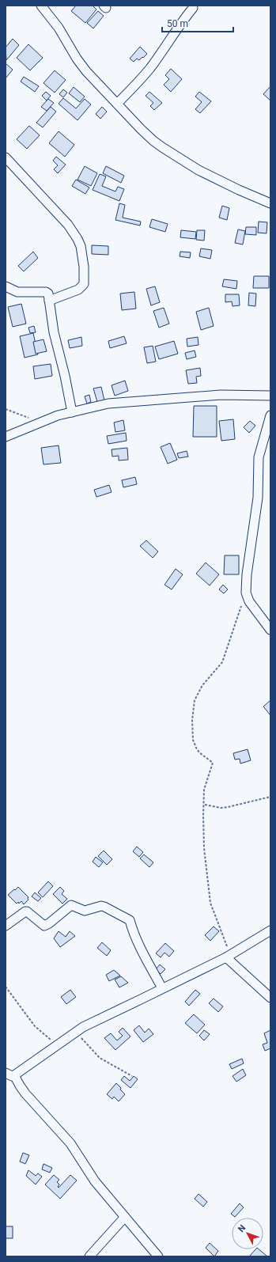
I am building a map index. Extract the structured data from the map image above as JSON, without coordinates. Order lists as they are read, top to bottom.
{
  "scale_bar": "50 m",
  "north": "top left"
}
